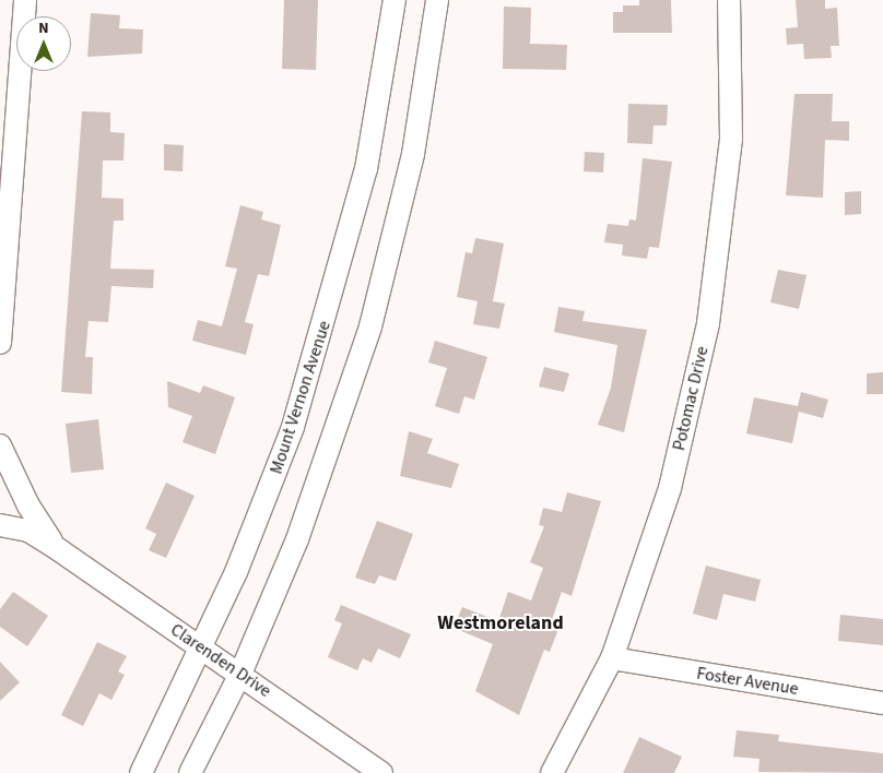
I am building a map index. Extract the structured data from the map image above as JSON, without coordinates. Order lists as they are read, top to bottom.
{
  "streets": {
    "street": [
      "Mount Vernon Avenue",
      "Potomac Drive",
      "Clarenden Drive",
      "Foster Avenue"
    ]
  },
  "crossings": [
    ["Mount Vernon Avenue", "Clarenden Drive"],
    ["Potomac Drive", "Foster Avenue"]
  ],
  "districts": ["Westmoreland"],
  "north": "top"
}
